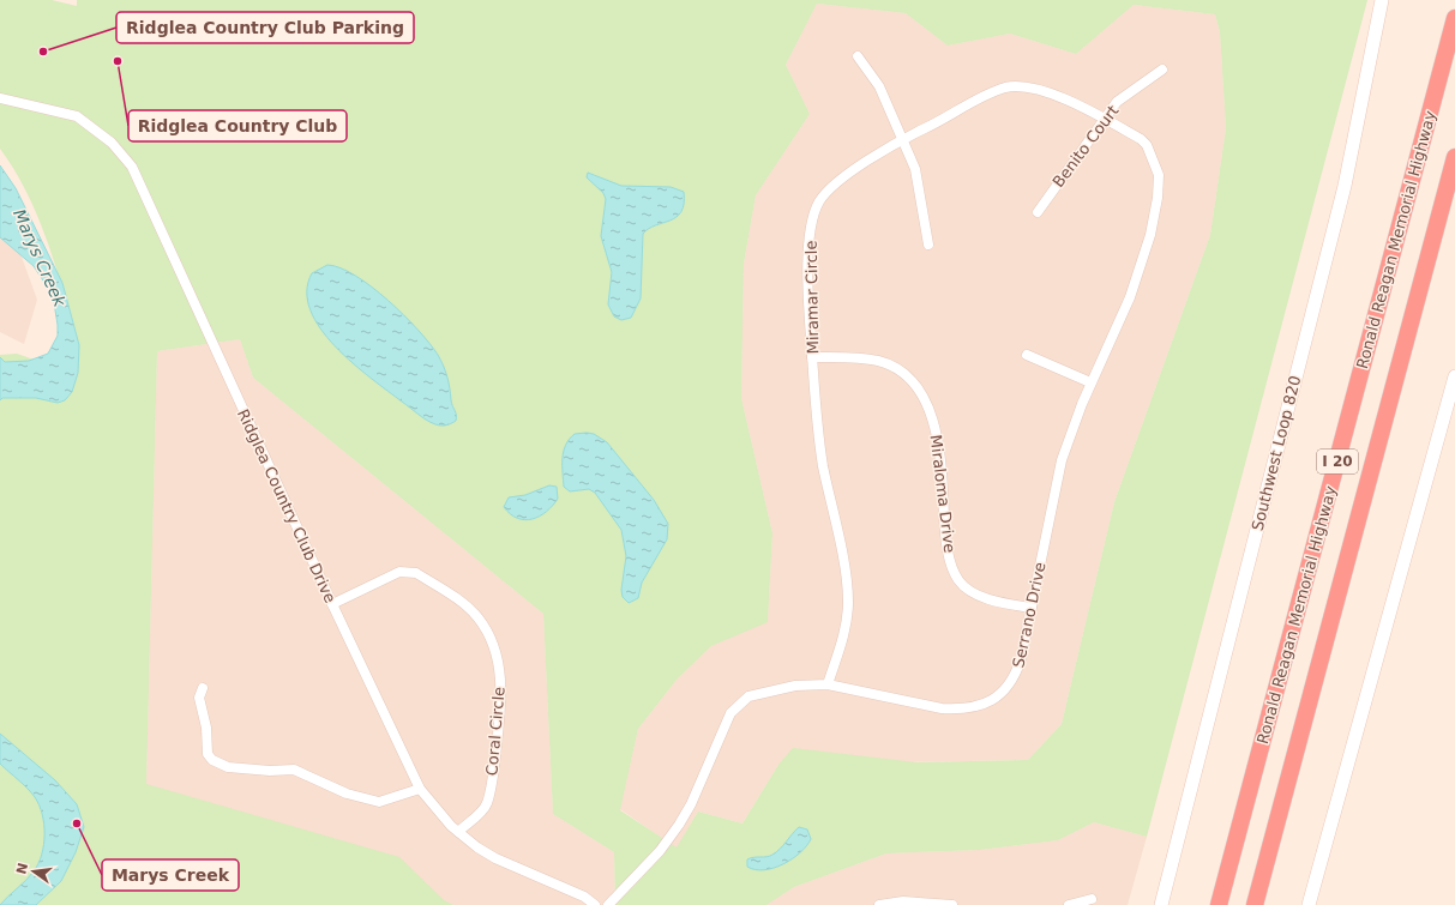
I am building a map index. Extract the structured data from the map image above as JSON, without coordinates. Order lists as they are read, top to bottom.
{
  "streets": {
    "highway": ["Ronald Reagan Memorial Highway", "I 20"],
    "street": [
      "Benito Court",
      "Miramar Circle",
      "Southwest Loop 820",
      "Miraloma Drive",
      "Ridglea Country Club Drive",
      "Serrano Drive",
      "Coral Circle"
    ]
  },
  "crossings": [
    ["Benito Court", "Miramar Circle"],
    ["Benito Court", "Serrano Drive"],
    ["Miramar Circle", "Miraloma Drive"],
    ["Miramar Circle", "Serrano Drive"],
    ["Miraloma Drive", "Serrano Drive"],
    ["Ridglea Country Club Drive", "Coral Circle"]
  ],
  "water": ["Marys Creek"],
  "places": ["Ridglea Country Club Parking", "Ridglea Country Club", "Marys Creek"],
  "north": "left"
}
